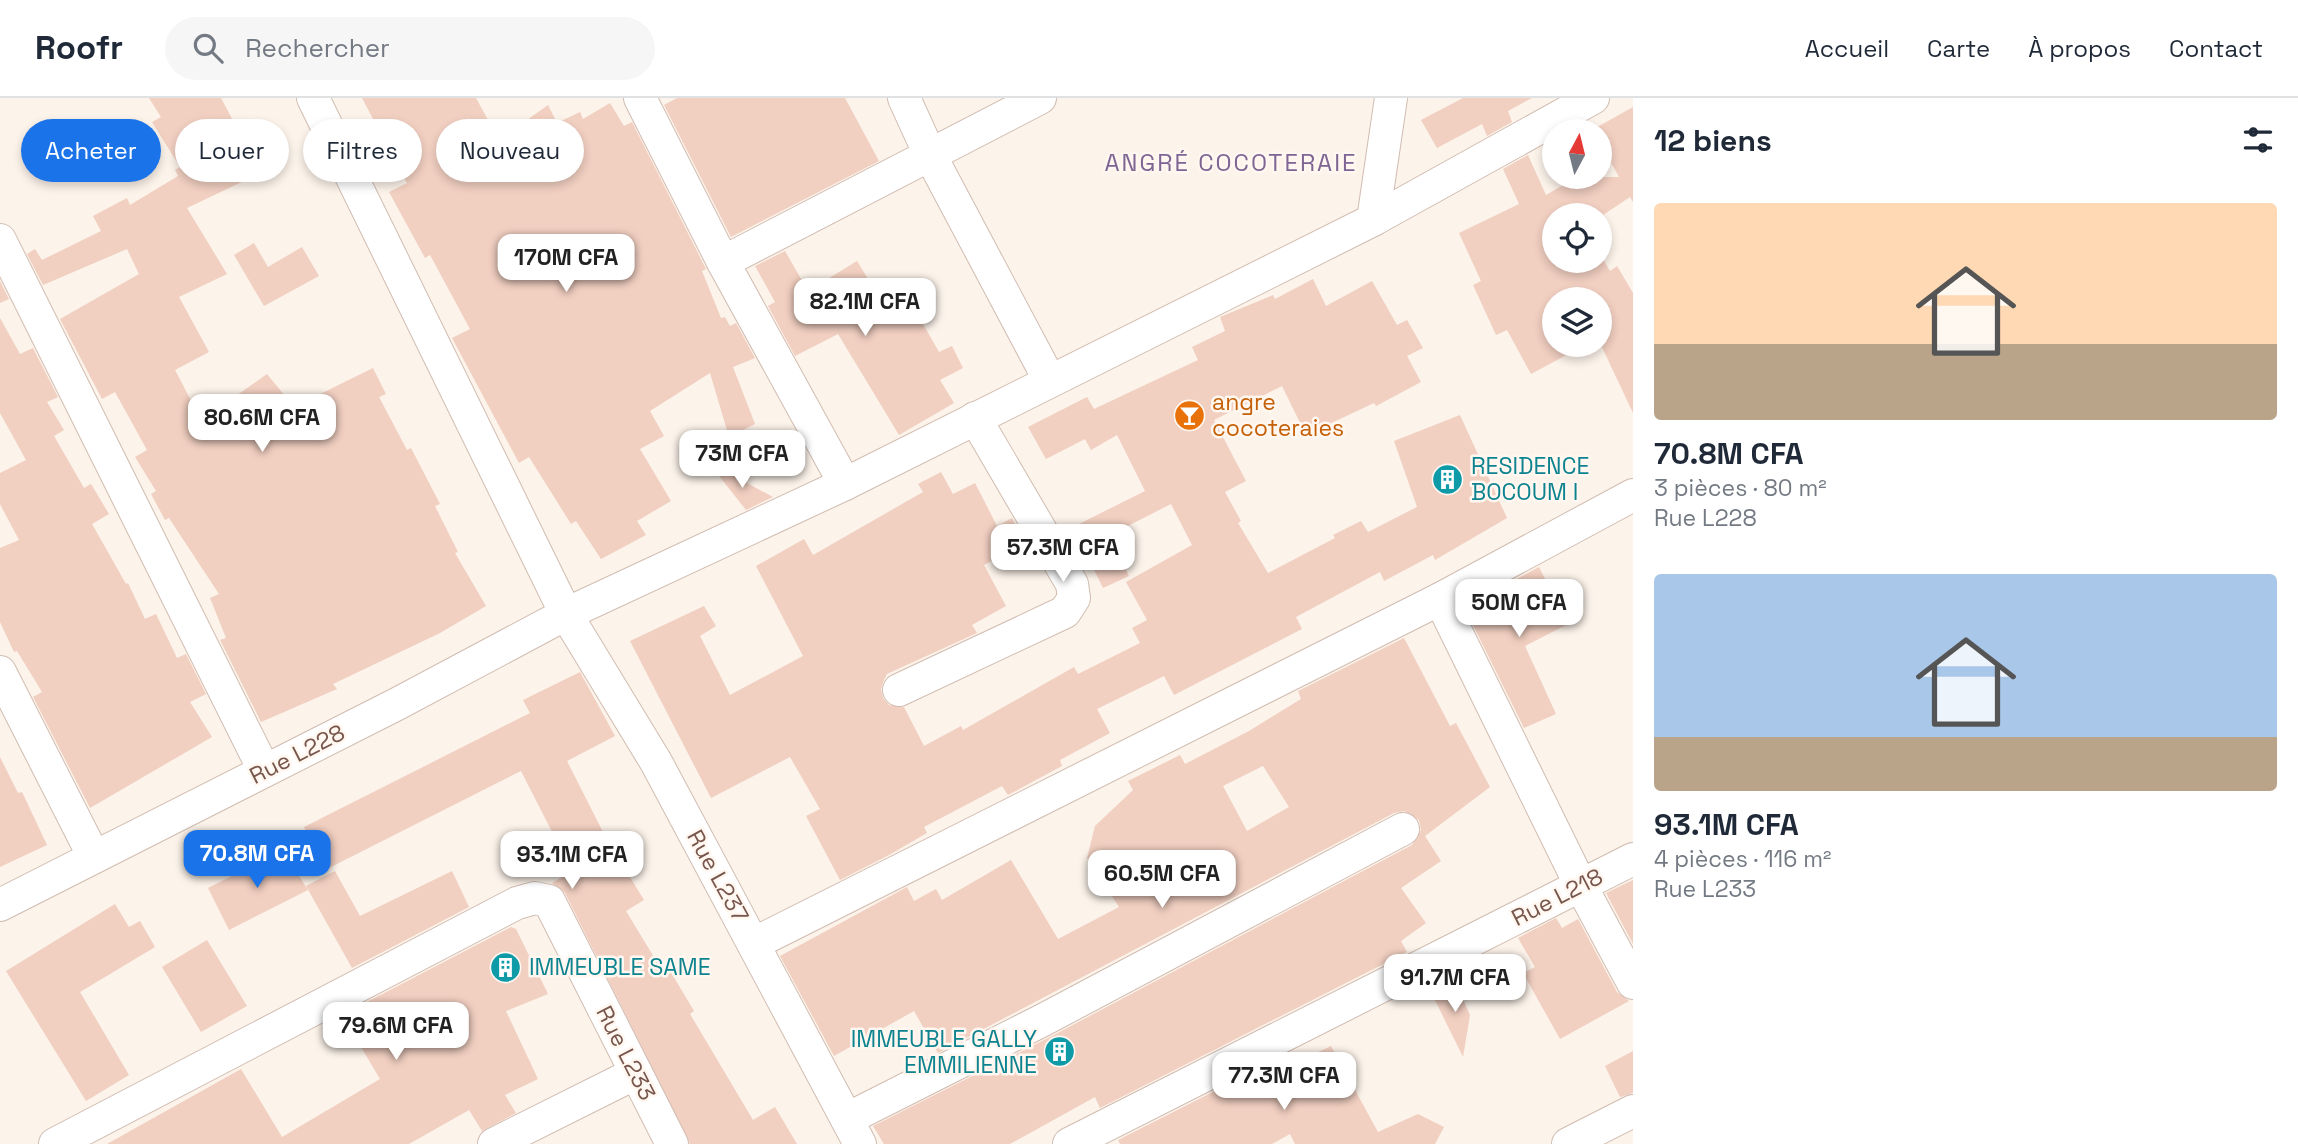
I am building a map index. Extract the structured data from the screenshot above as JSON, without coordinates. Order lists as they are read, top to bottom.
{
  "streets": {
    "street": [
      "Rue L228",
      "Rue L237",
      "Rue L218",
      "Rue L233"
    ]
  },
  "crossings": [
    ["Rue L228", "Rue L237"]
  ],
  "districts": ["ANGRÉ COCOTERAIE"],
  "places": {
    "bar": ["angre cocoteraies"],
    "building": ["RESIDENCE BOCOUM I", "IMMEUBLE SAME", "IMMEUBLE GALLY EMMILIENNE"]
  },
  "north": "top",
  "page": {
    "header": "Roofr",
    "search": "Rechercher",
    "nav": [
      "Accueil",
      "Carte",
      "À propos",
      "Contact"
    ],
    "heading": "12 biens",
    "chip": [
      "Acheter",
      "Louer",
      "Filtres",
      "Nouveau"
    ],
    "list": [
      {
        "name": "70.8M CFA",
        "note": "3 pièces · 80 m² · Rue L228"
      },
      {
        "name": "93.1M CFA",
        "note": "4 pièces · 116 m² · Rue L233"
      }
    ],
    "price": [
      "170M CFA",
      "82.1M CFA",
      "80.6M CFA",
      "73M CFA",
      "57.3M CFA",
      "50M CFA",
      "70.8M CFA",
      "93.1M CFA",
      "60.5M CFA",
      "91.7M CFA",
      "79.6M CFA",
      "77.3M CFA"
    ]
  }
}
